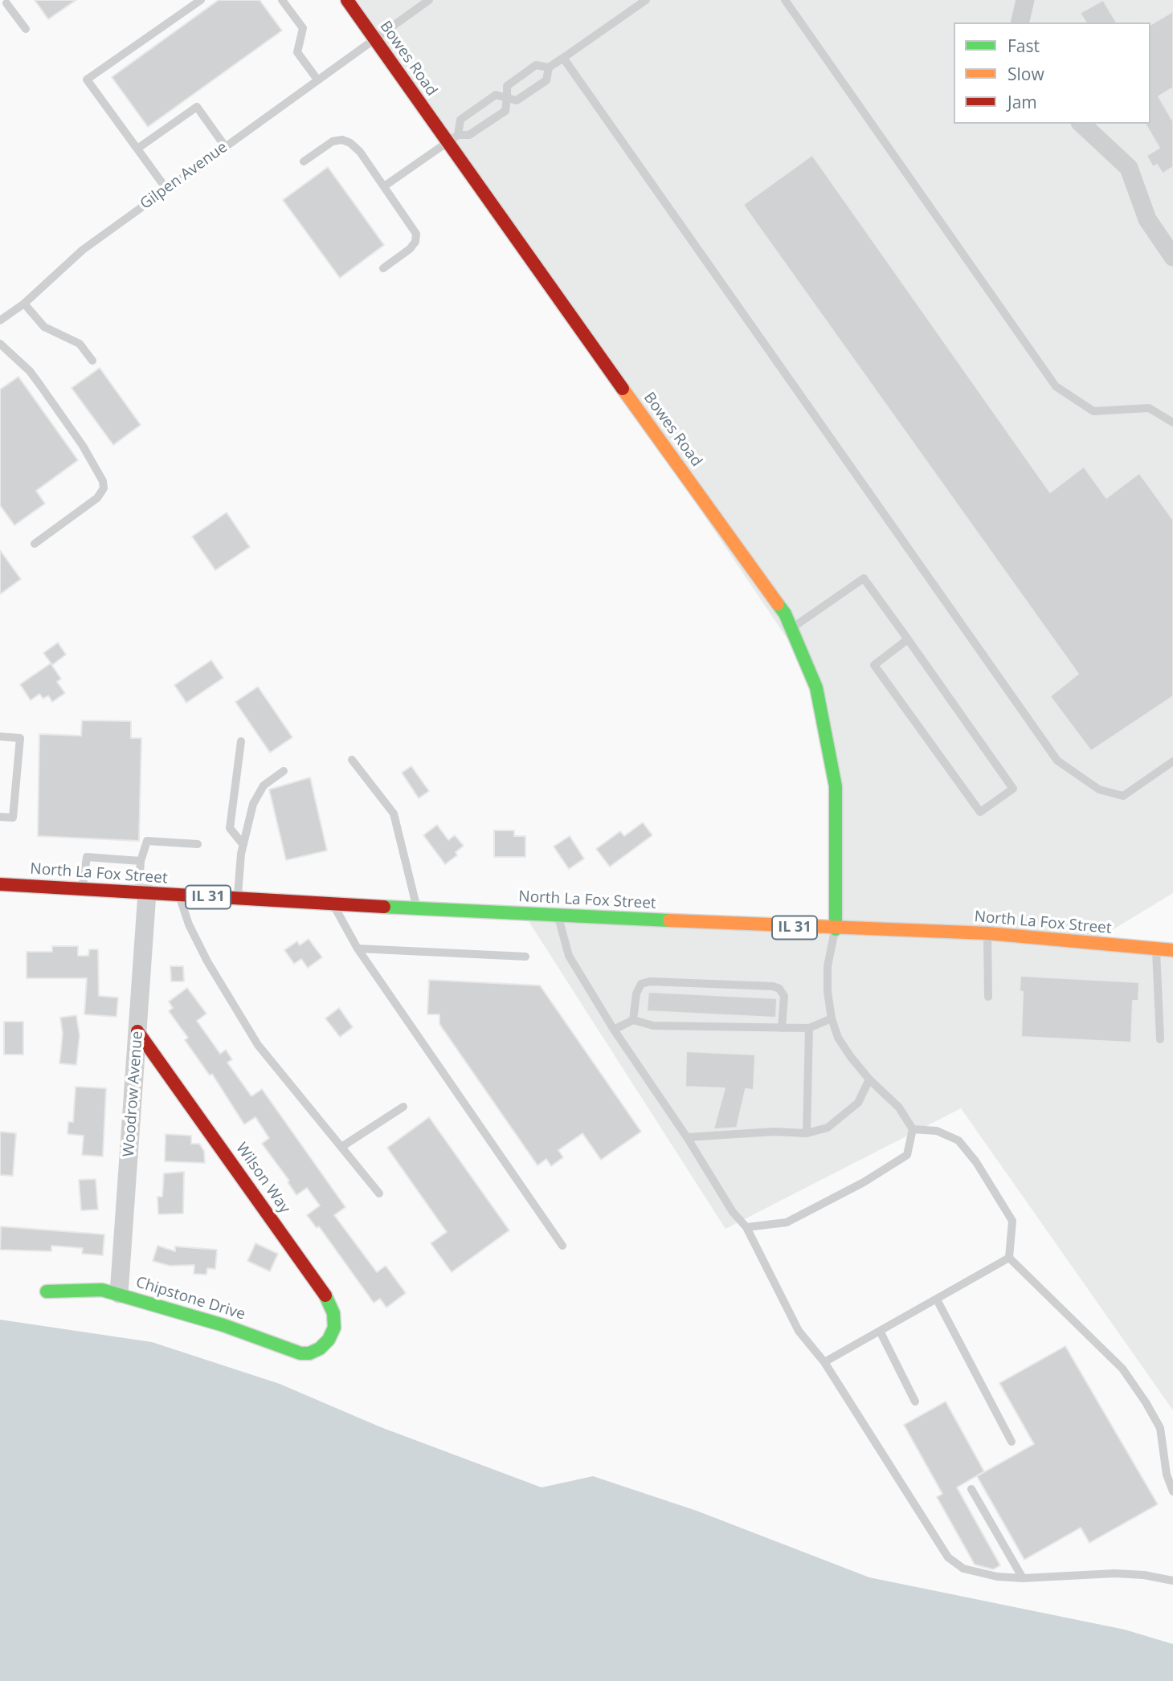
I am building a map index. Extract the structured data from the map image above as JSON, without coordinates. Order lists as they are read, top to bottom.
{
  "streets": {
    "street": [
      "Bowes Road",
      "North La Fox Street",
      "IL 31",
      "Woodrow Avenue",
      "Wilson Way",
      "Chipstone Drive"
    ],
    "lane": ["Gilpen Avenue"]
  },
  "crossings": [
    ["Bowes Road", "Gilpen Avenue"],
    ["Bowes Road", "North La Fox Street"],
    ["North La Fox Street", "Woodrow Avenue"],
    ["Woodrow Avenue", "Wilson Way"],
    ["Woodrow Avenue", "Chipstone Drive"],
    ["Wilson Way", "Chipstone Drive"]
  ],
  "legend": ["Fast", "Slow", "Jam"]
}
